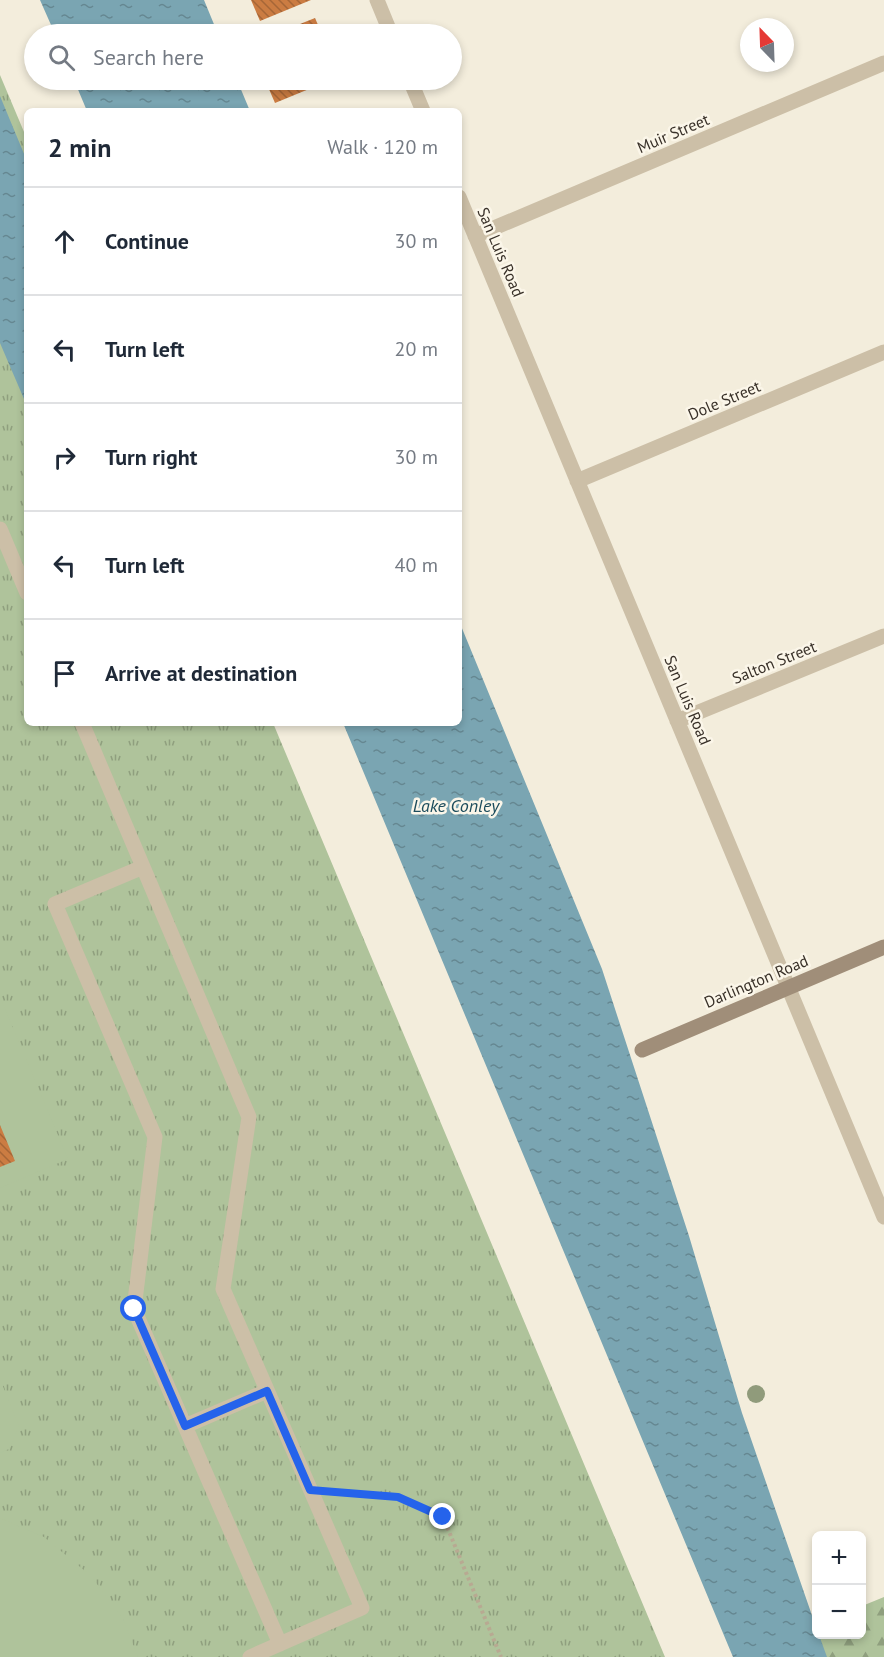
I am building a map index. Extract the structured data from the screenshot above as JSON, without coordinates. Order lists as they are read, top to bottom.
{
  "streets": {
    "street": [
      "Muir Street",
      "San Luis Road",
      "Dole Street",
      "Salton Street",
      "Darlington Road"
    ]
  },
  "crossings": [
    ["Muir Street", "San Luis Road"],
    ["San Luis Road", "Dole Street"],
    ["San Luis Road", "Salton Street"],
    ["San Luis Road", "Darlington Road"]
  ],
  "water": ["Lake Conley"],
  "north": "top left",
  "page": {
    "search": "Search here",
    "heading": ["2 min", "Walk · 120 m"],
    "list": [
      ["Continue", "30 m"],
      ["Turn left", "20 m"],
      ["Turn right", "30 m"],
      ["Turn left", "40 m"],
      "Arrive at destination"
    ],
    "map_buttons": ["+", "−"]
  }
}
